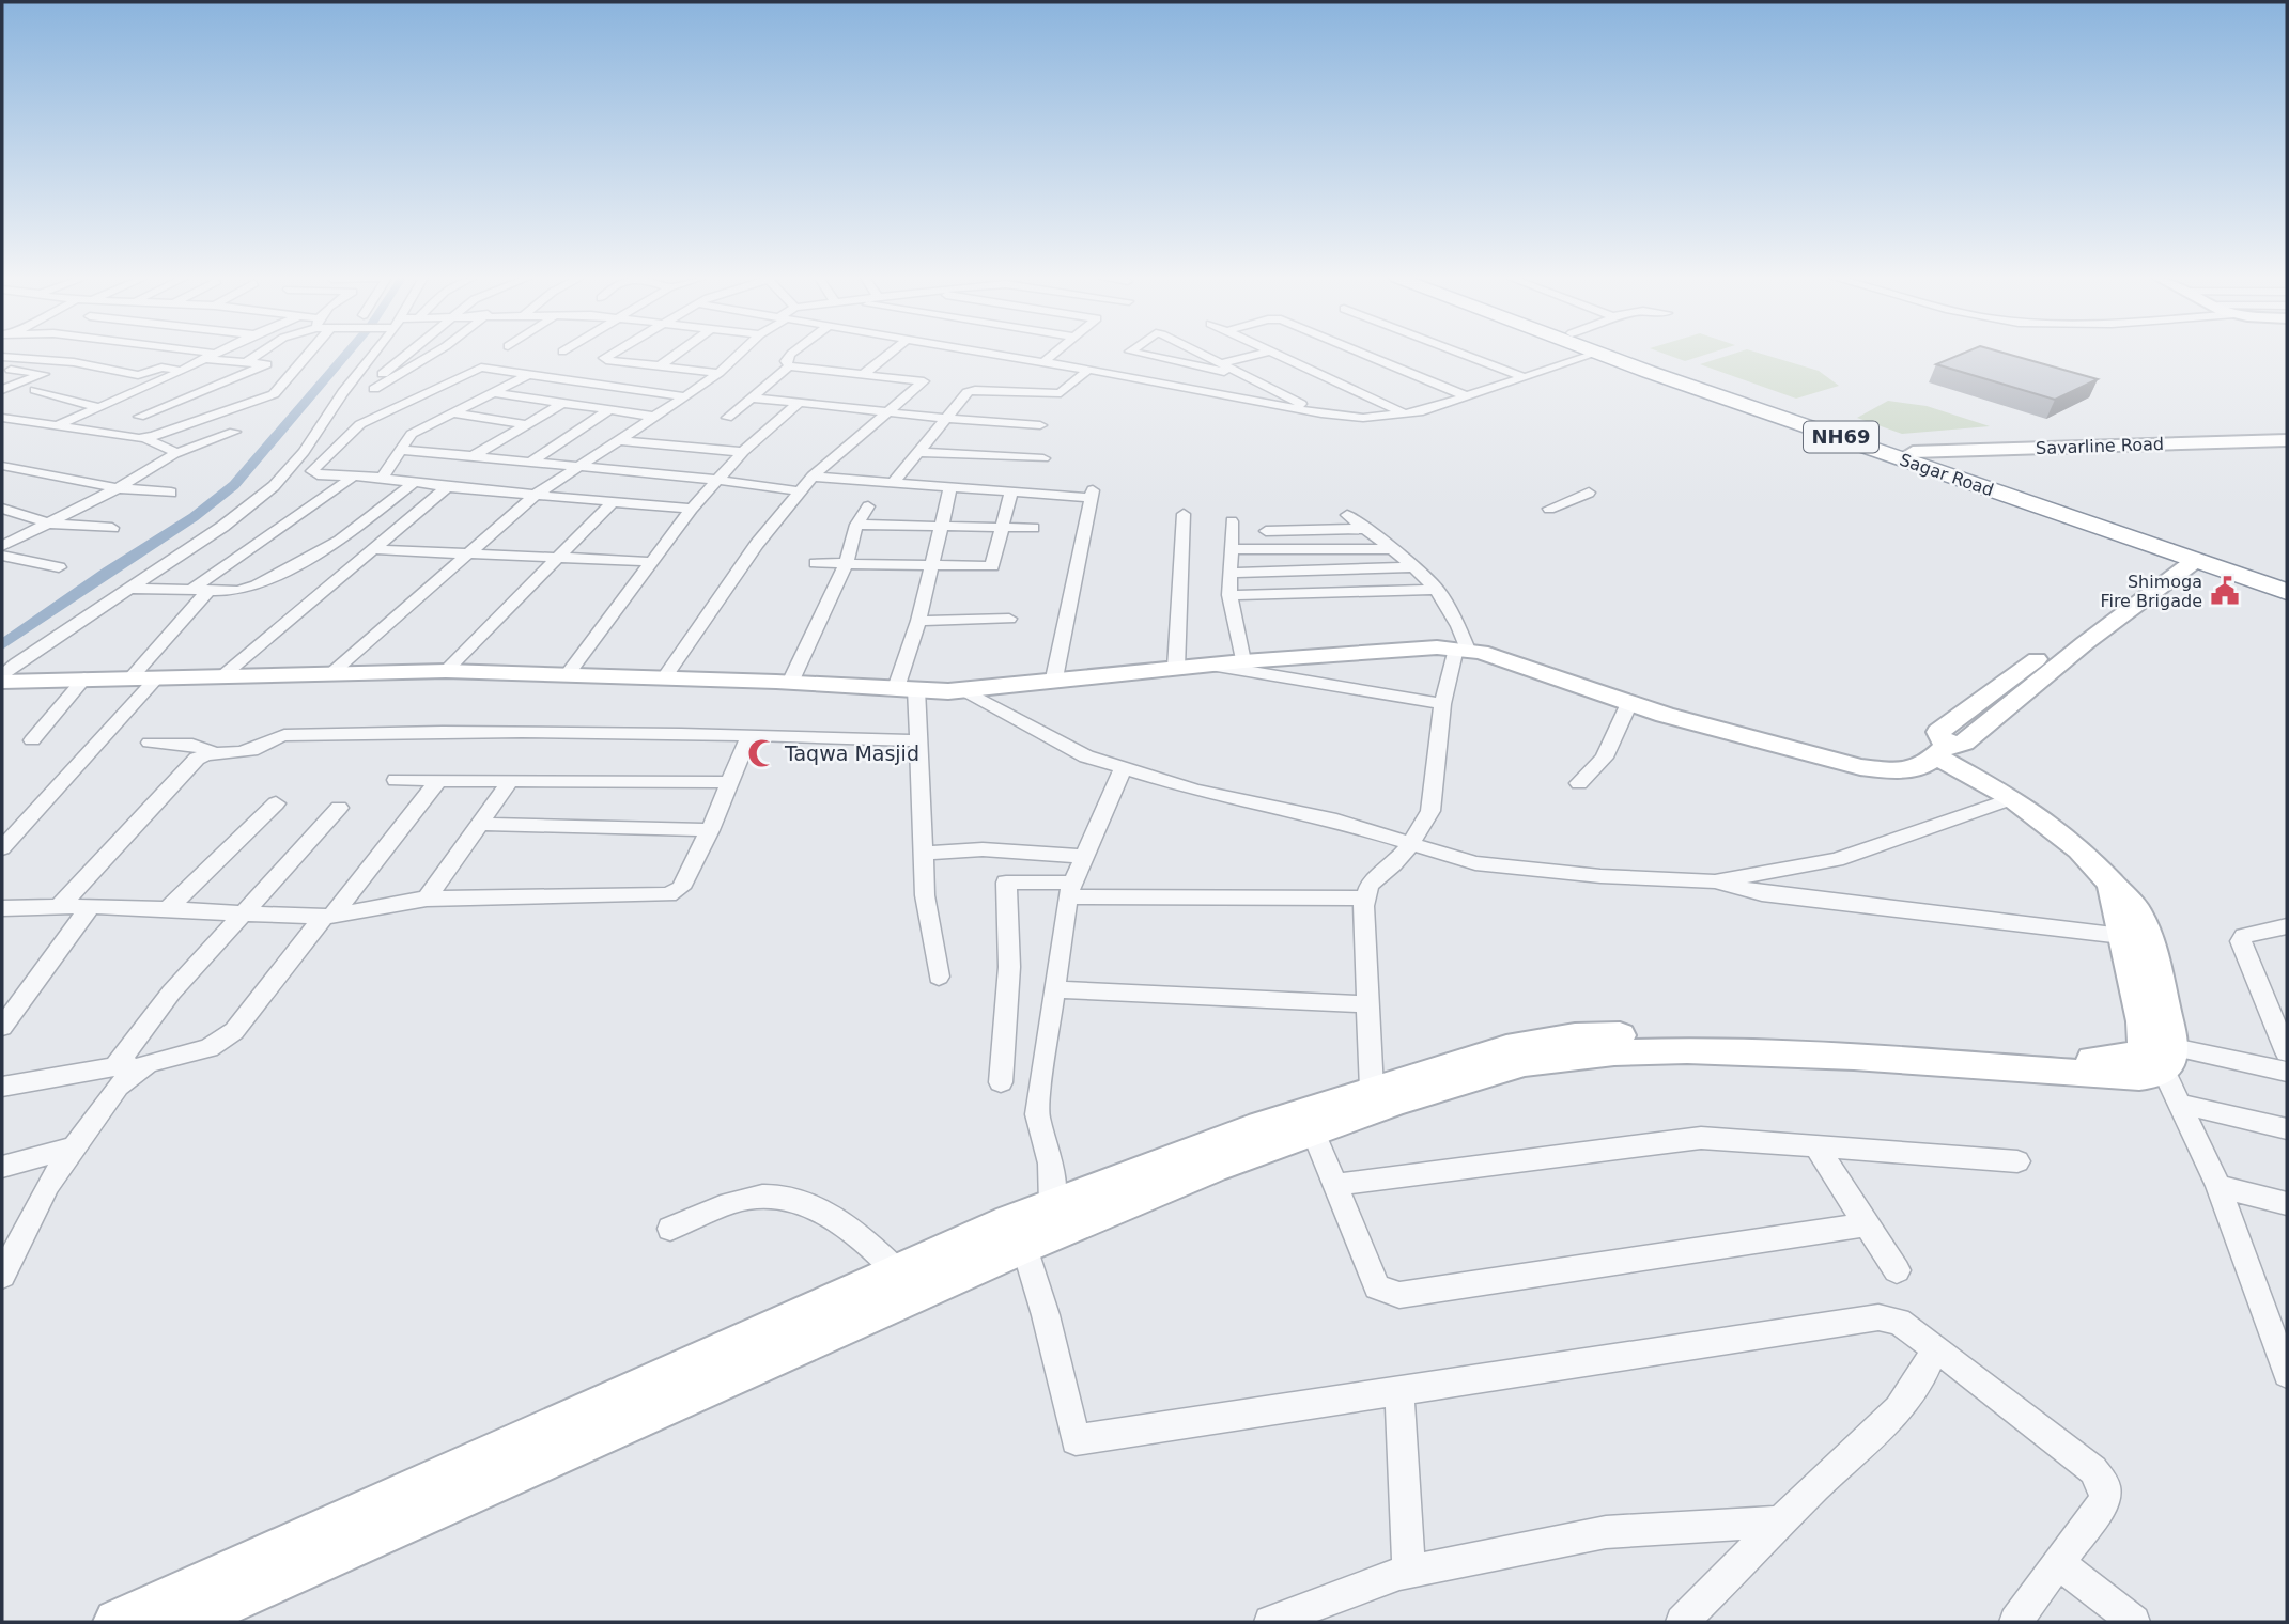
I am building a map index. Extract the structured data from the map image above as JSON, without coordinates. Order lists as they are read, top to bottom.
{
  "streets": {
    "highway": ["NH69", "Sagar Road"],
    "street": ["Savarline Road"]
  },
  "crossings": [
    ["Savarline Road", "Sagar Road"]
  ],
  "places": {
    "public building": ["Shimoga Fire Brigade"],
    "mosque": ["Taqwa Masjid"]
  }
}
